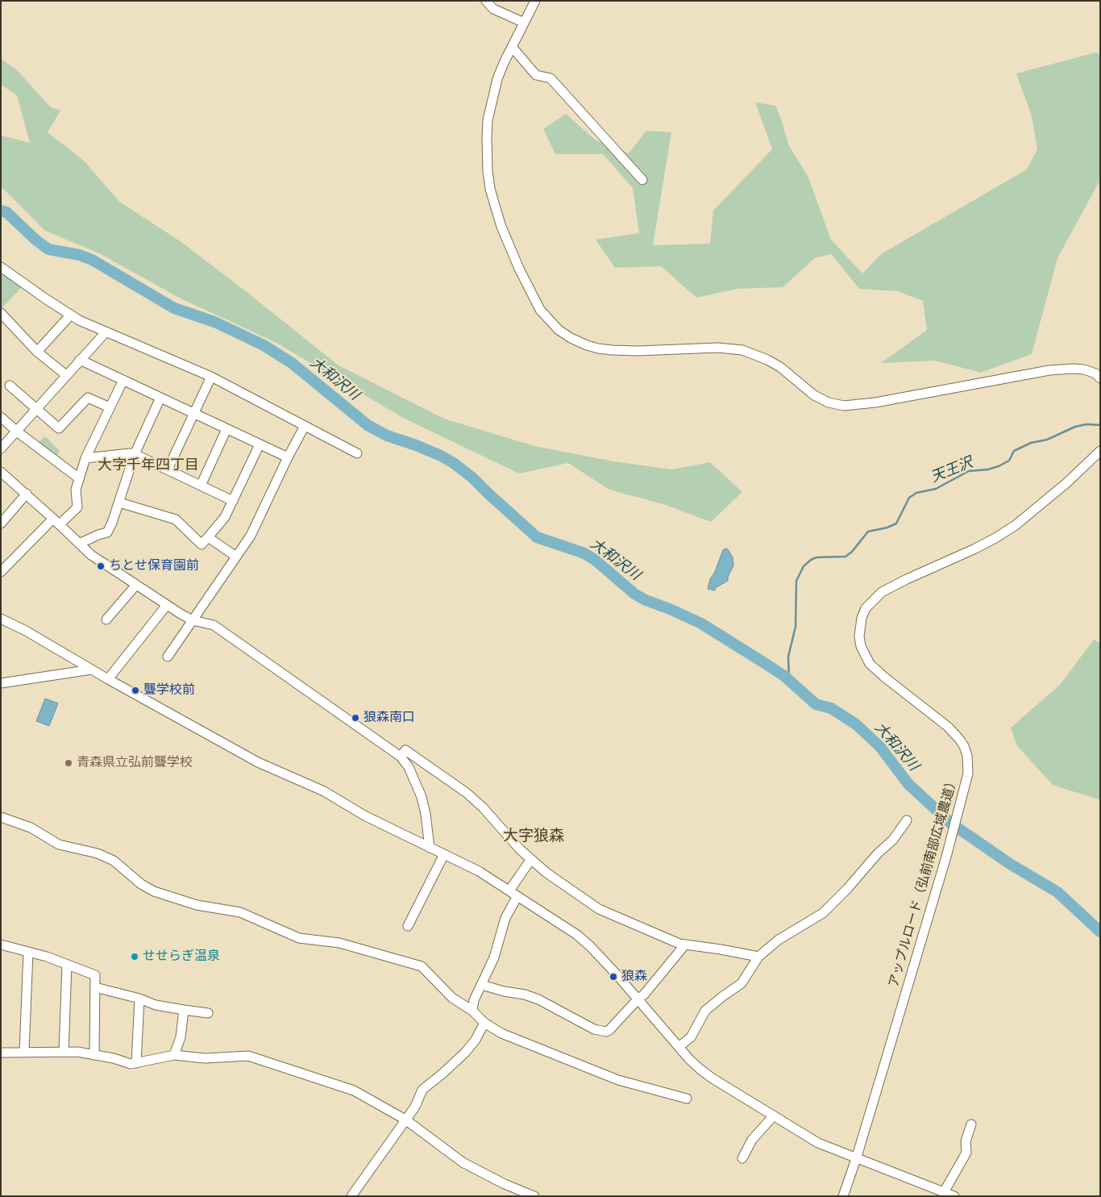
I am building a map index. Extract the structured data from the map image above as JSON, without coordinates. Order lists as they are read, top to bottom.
{
  "streets": {
    "street": ["アップルロード（弘前南部広域農道）"]
  },
  "districts": ["大字千年四丁目", "大字狼森"],
  "water": ["大和沢川", "天王沢"],
  "places": [
    "ちとせ保育園前",
    "聾学校前",
    "狼森南口",
    "青森県立弘前聾学校",
    "せせらぎ温泉",
    "狼森"
  ]
}
